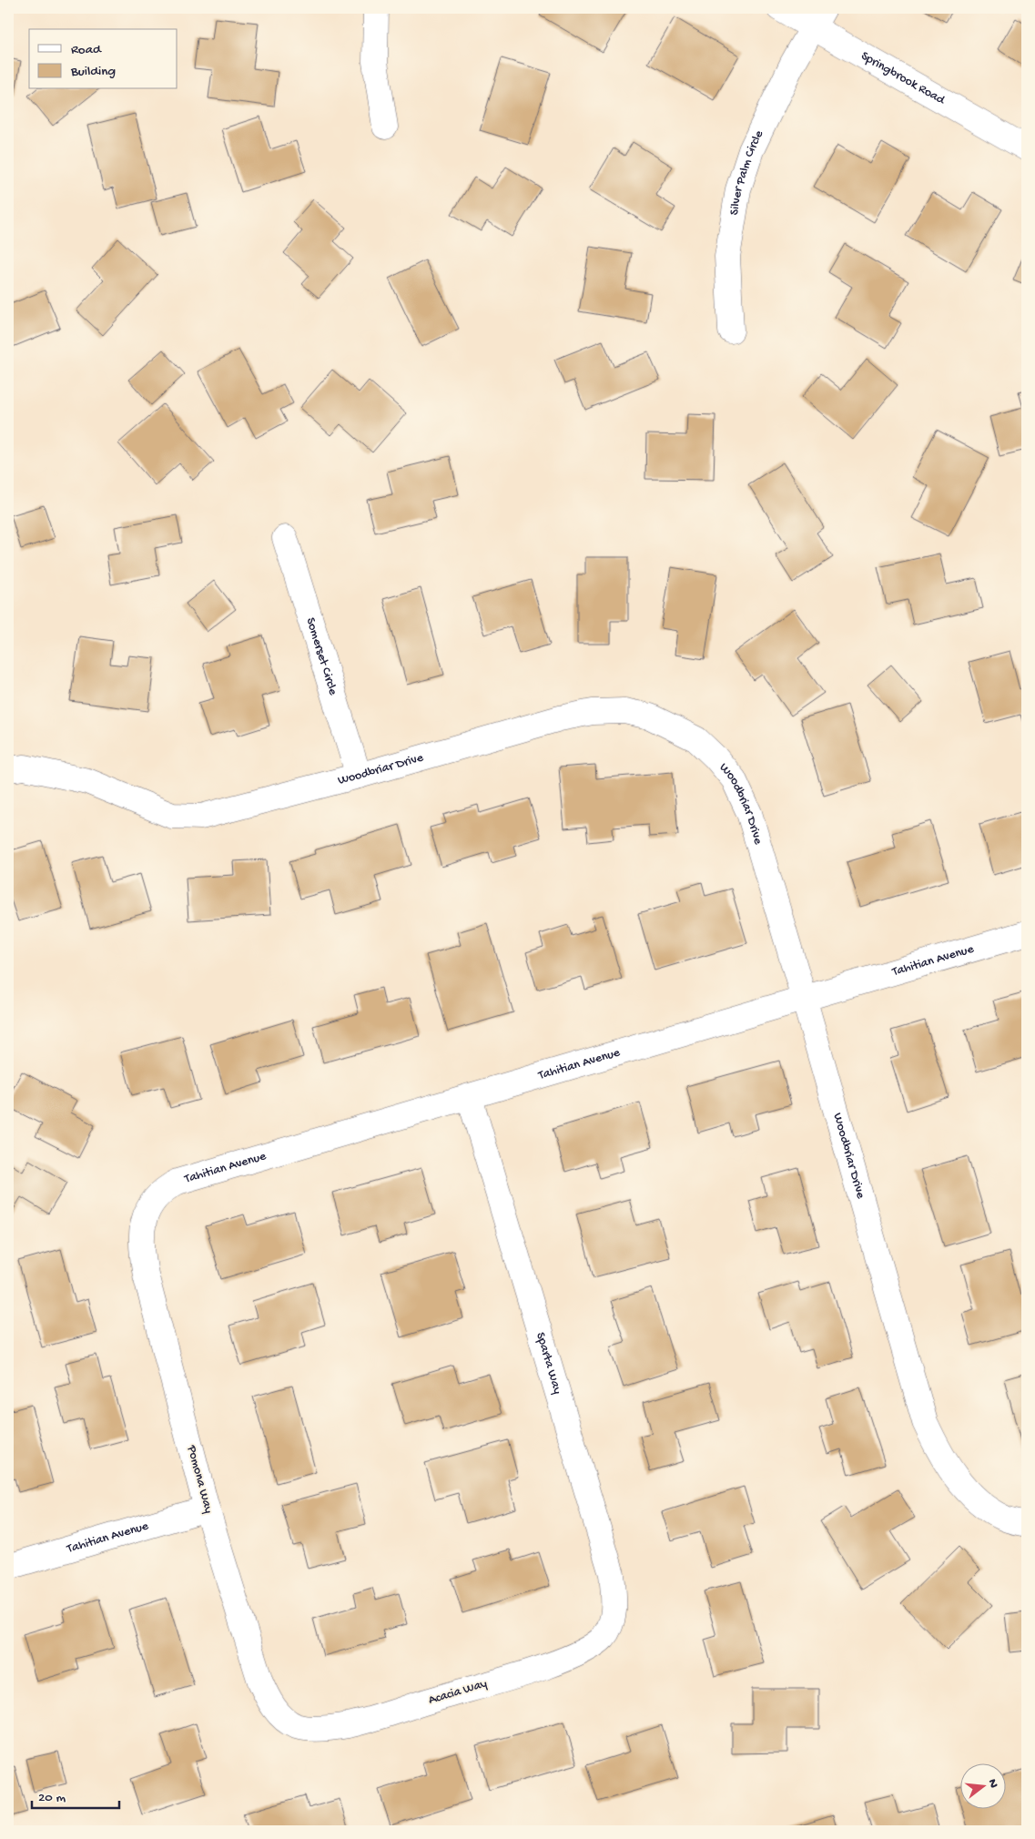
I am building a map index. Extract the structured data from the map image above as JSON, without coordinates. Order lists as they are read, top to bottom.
{
  "streets": {
    "street": [
      "Springbrook Road",
      "Silver Palm Circle",
      "Somerset Circle",
      "Woodbriar Drive",
      "Tahitian Avenue",
      "Sparta Way",
      "Pomona Way",
      "Acacia Way"
    ]
  },
  "crossings": [
    ["Springbrook Road", "Silver Palm Circle"],
    ["Somerset Circle", "Woodbriar Drive"],
    ["Woodbriar Drive", "Tahitian Avenue"],
    ["Tahitian Avenue", "Sparta Way"],
    ["Tahitian Avenue", "Pomona Way"],
    ["Sparta Way", "Acacia Way"],
    ["Pomona Way", "Acacia Way"]
  ],
  "legend": ["Road", "Building"],
  "scale_bar": "20 m",
  "north": "right"
}
